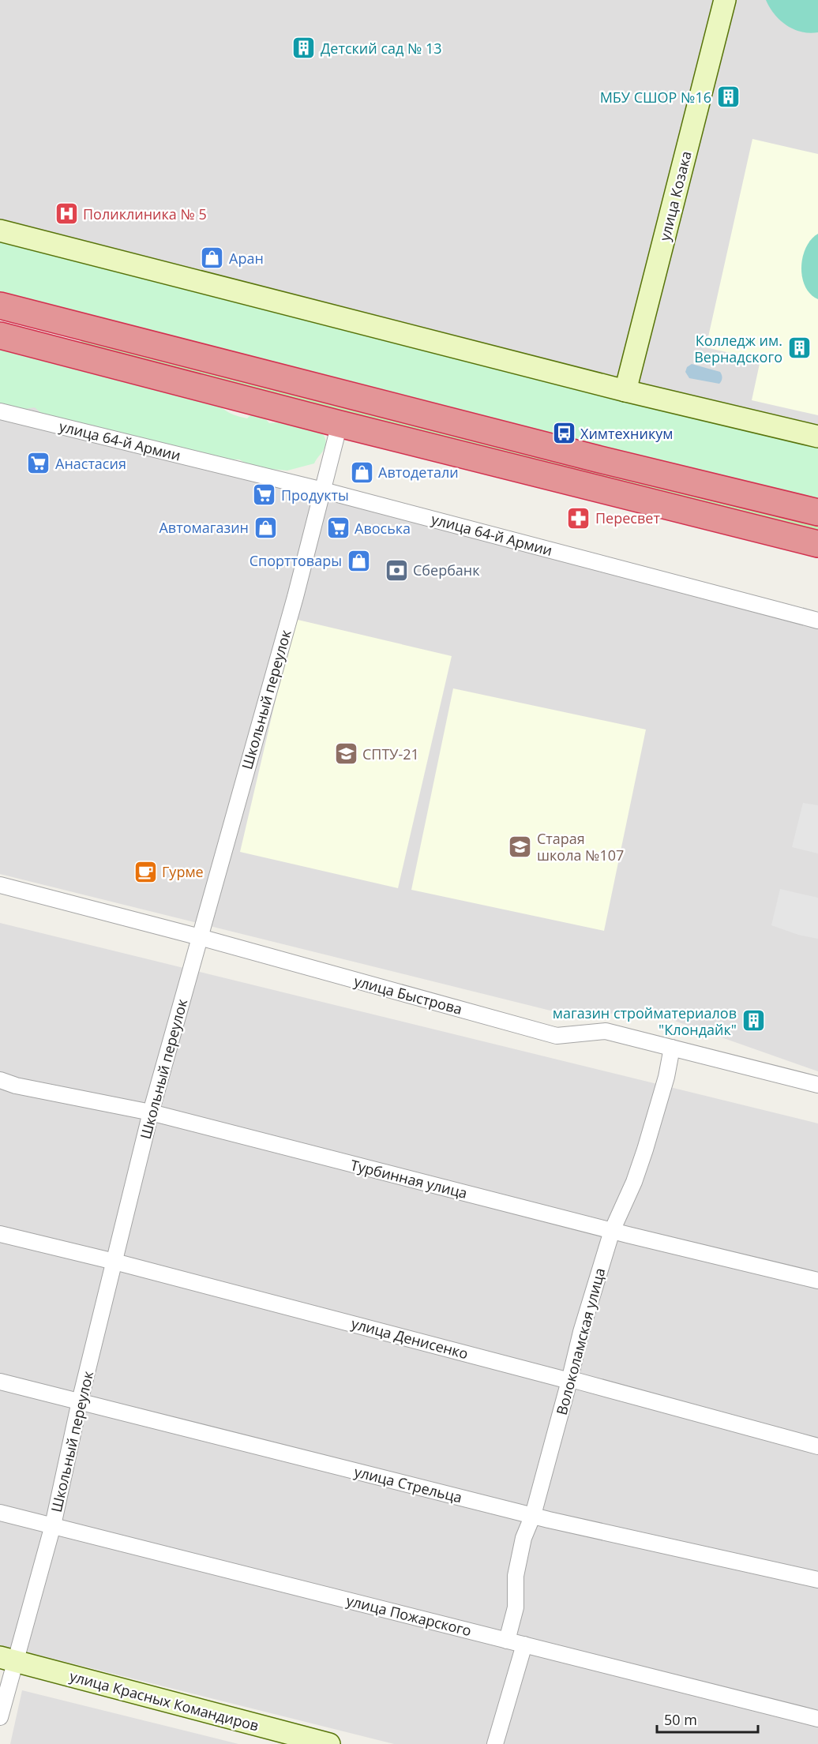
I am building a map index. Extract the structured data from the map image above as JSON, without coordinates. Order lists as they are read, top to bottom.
{
  "streets": {
    "street": [
      "улица Козака",
      "улица 64-й Армии",
      "Школьный переулок",
      "улица Быстрова",
      "Турбинная улица",
      "улица Денисенко",
      "Волоколамская улица",
      "улица Стрельца",
      "улица Пожарского",
      "улица Красных Командиров"
    ]
  },
  "crossings": [
    ["улица 64-й Армии", "Школьный переулок"],
    ["Школьный переулок", "улица Быстрова"],
    ["Школьный переулок", "Турбинная улица"],
    ["Школьный переулок", "улица Денисенко"],
    ["Школьный переулок", "улица Стрельца"],
    ["Школьный переулок", "улица Пожарского"],
    ["Школьный переулок", "улица Красных Командиров"],
    ["улица Быстрова", "Волоколамская улица"],
    ["Турбинная улица", "Волоколамская улица"],
    ["улица Денисенко", "Волоколамская улица"],
    ["Волоколамская улица", "улица Стрельца"],
    ["Волоколамская улица", "улица Пожарского"]
  ],
  "places": {
    "building": [
      "Детский сад № 13",
      "МБУ СШОР №16",
      "Колледж им. Вернадского",
      "магазин стройматериалов \"Клондайк\""
    ],
    "hospital": ["Поликлиника № 5"],
    "shop": [
      "Аран",
      "Автодетали",
      "Автомагазин",
      "Спорттовары"
    ],
    "bus stop": ["Химтехникум"],
    "supermarket": ["Анастасия", "Продукты", "Авоська"],
    "pharmacy": ["Пересвет"],
    "bank": ["Сбербанк"],
    "school or university": ["СПТУ-21", "Старая школа №107"],
    "cafe": ["Гурме"]
  },
  "scale_bar": "50 m"
}
